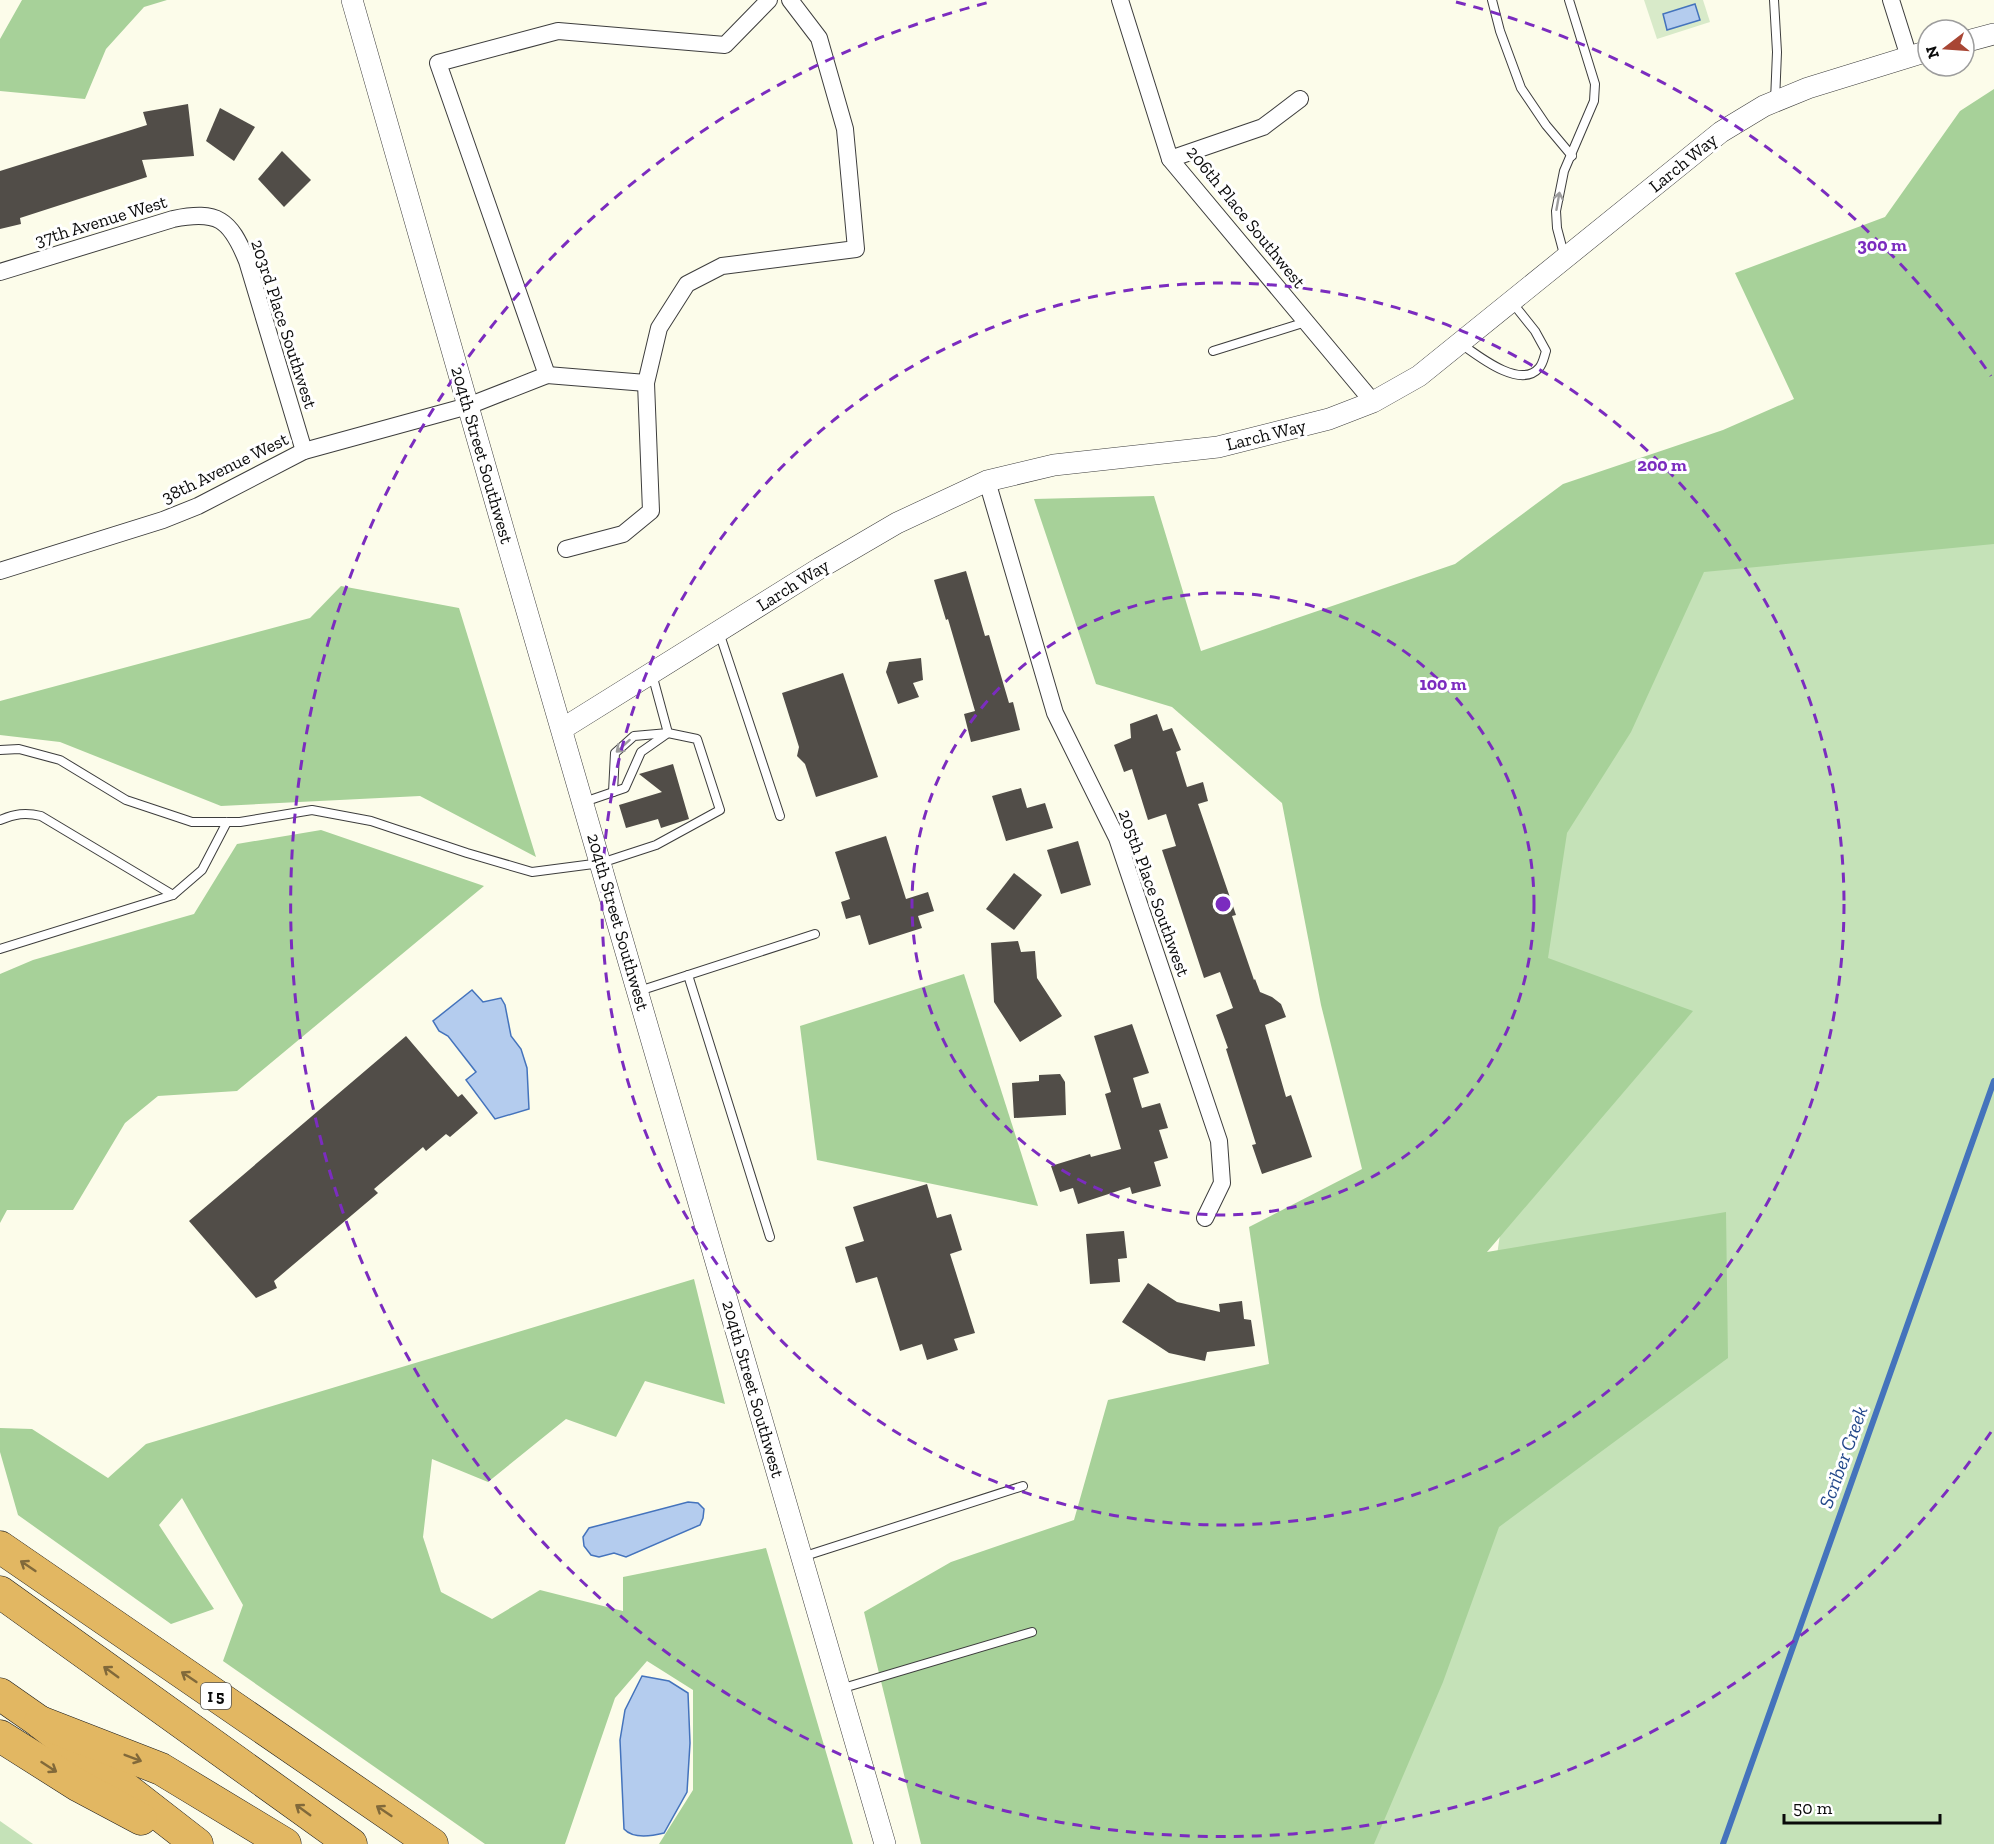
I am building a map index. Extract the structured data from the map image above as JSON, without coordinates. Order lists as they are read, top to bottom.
{
  "streets": {
    "highway": ["I 5"],
    "street": [
      "Larch Way",
      "206th Place Southwest",
      "37th Avenue West",
      "203rd Place Southwest",
      "204th Street Southwest",
      "38th Avenue West",
      "205th Place Southwest"
    ]
  },
  "crossings": [
    ["Larch Way", "206th Place Southwest"],
    ["Larch Way", "204th Street Southwest"],
    ["Larch Way", "205th Place Southwest"],
    ["37th Avenue West", "203rd Place Southwest"],
    ["203rd Place Southwest", "38th Avenue West"],
    ["204th Street Southwest", "38th Avenue West"]
  ],
  "water": ["Scriber Creek"],
  "scale_bar": "50 m",
  "north": "left",
  "rings": ["300 m", "200 m", "100 m"]
}
